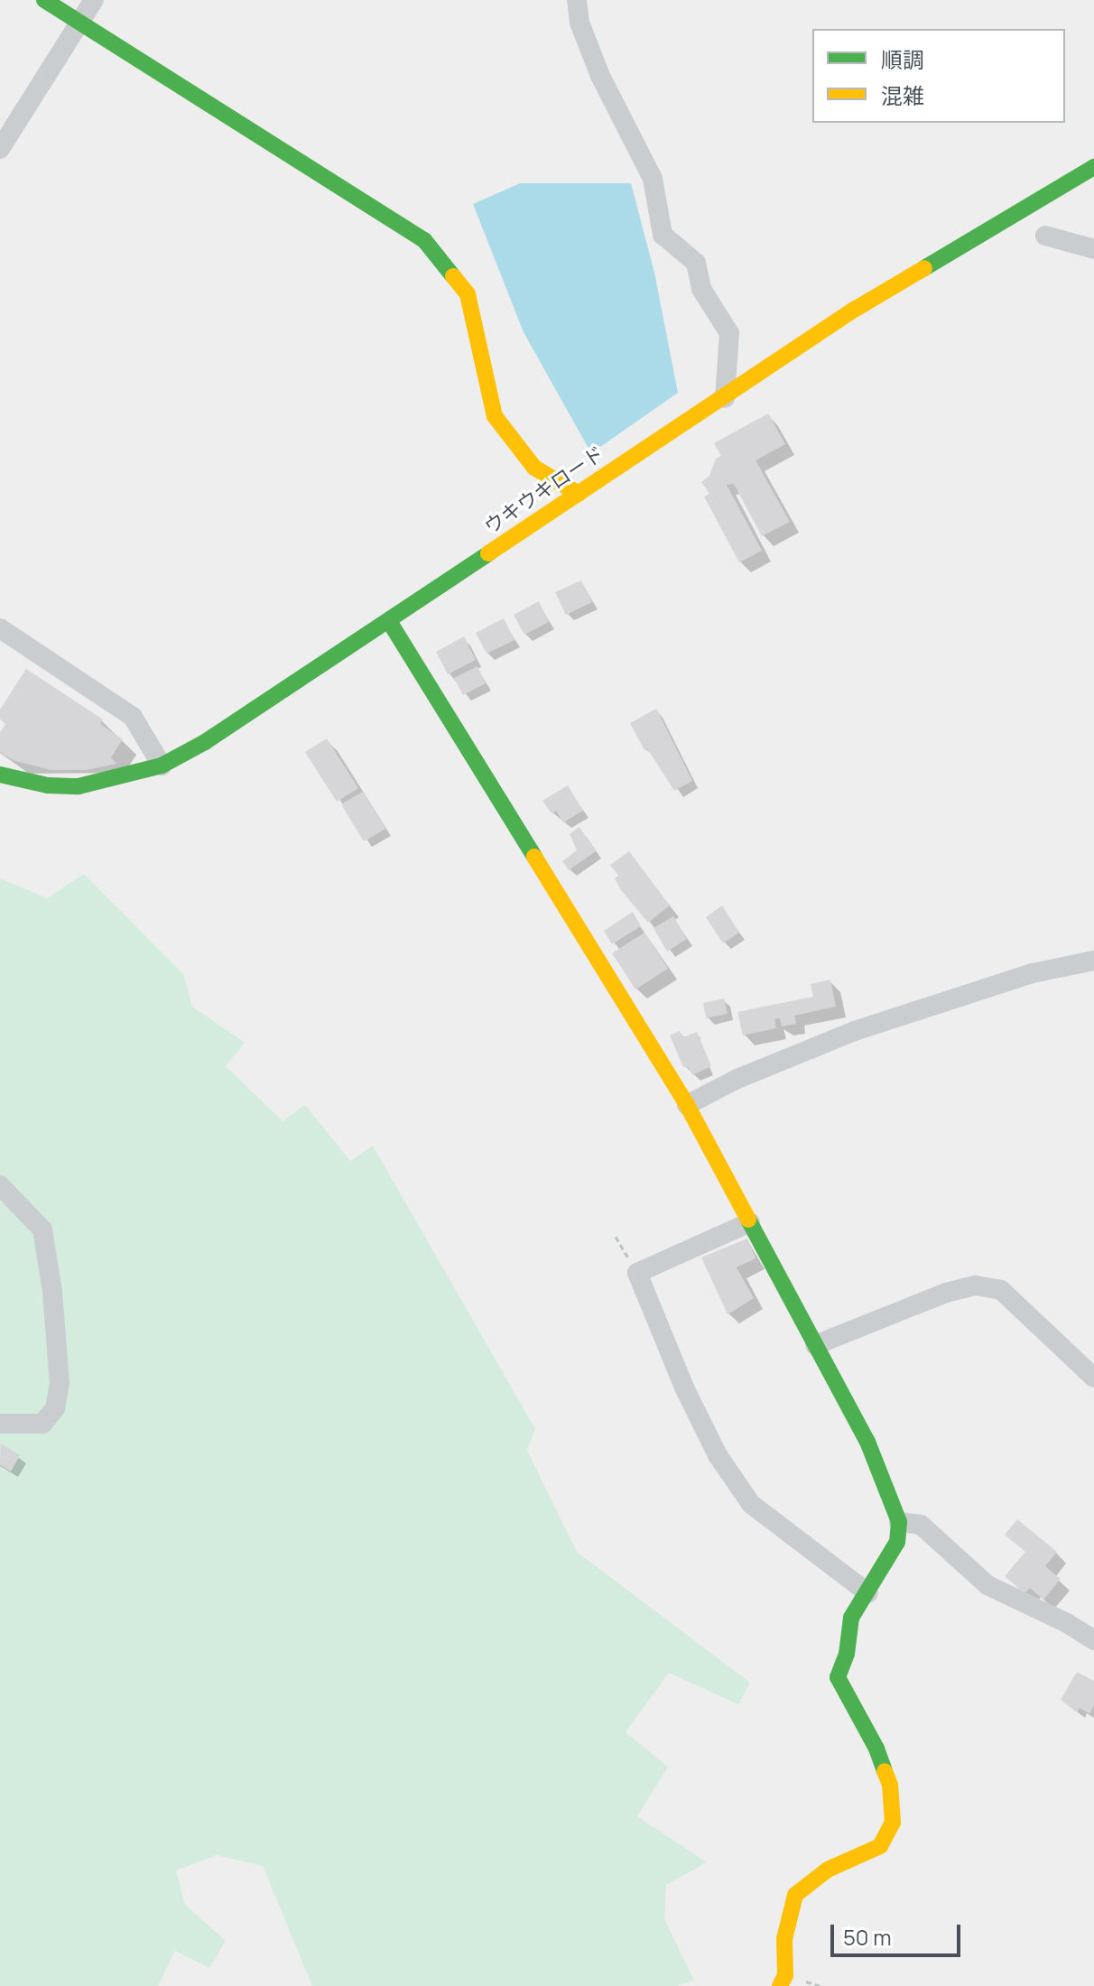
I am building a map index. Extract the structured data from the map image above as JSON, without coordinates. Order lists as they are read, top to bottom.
{
  "streets": {
    "street": ["ウキウキロード"]
  },
  "legend": ["順調", "混雑"],
  "scale_bar": "50 m"
}
